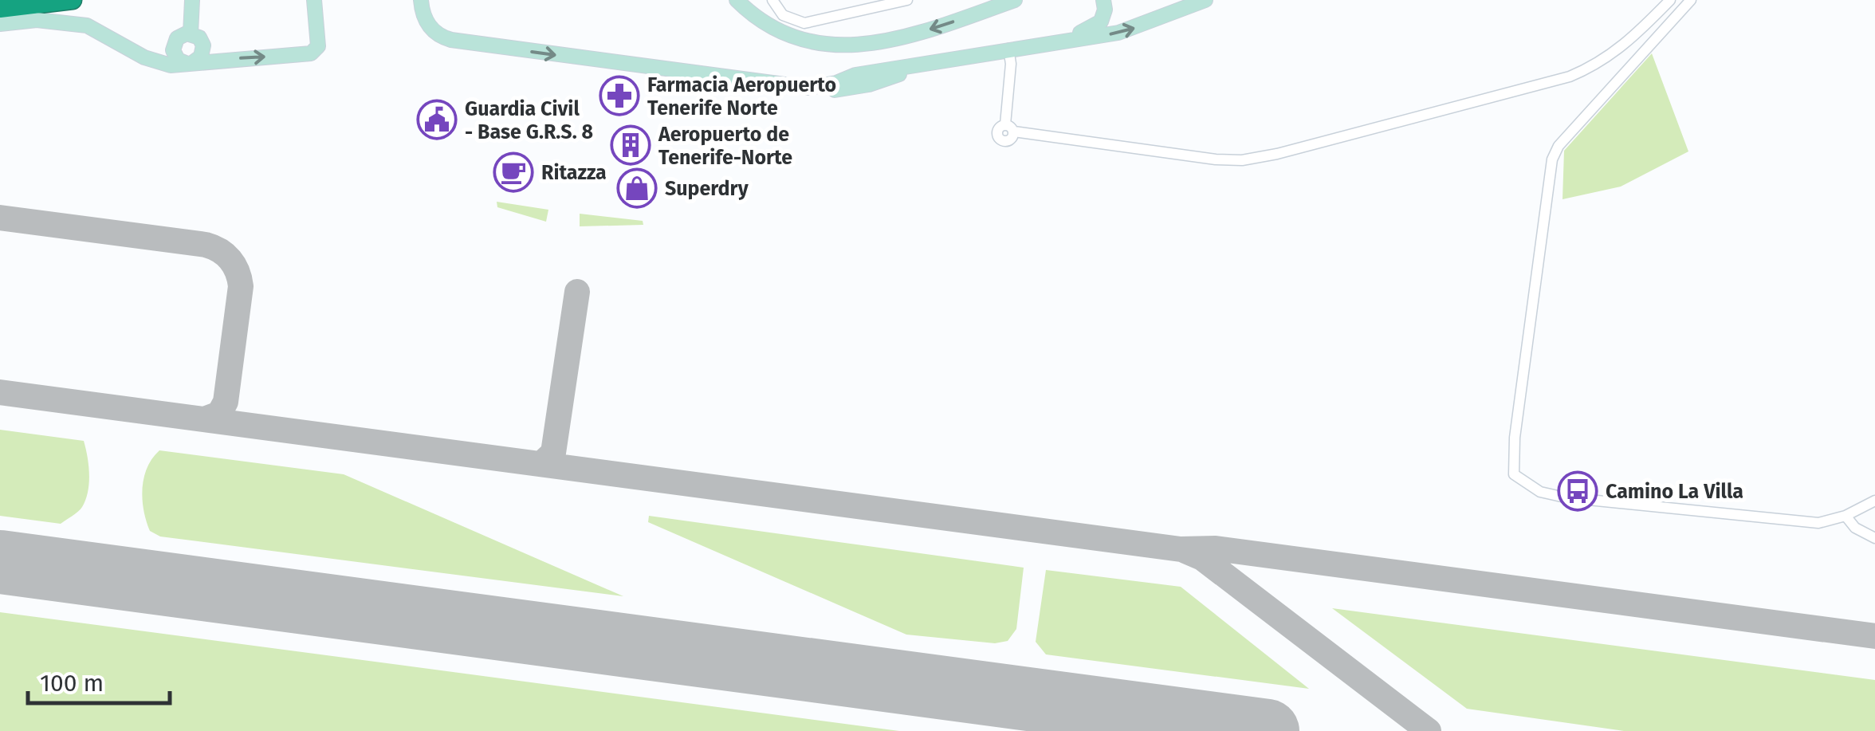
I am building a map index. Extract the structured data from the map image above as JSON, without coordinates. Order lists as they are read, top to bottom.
{
  "places": {
    "pharmacy": ["Farmacia Aeropuerto Tenerife Norte"],
    "public building": ["Guardia Civil - Base G.R.S. 8"],
    "building": ["Aeropuerto de Tenerife-Norte"],
    "cafe": ["Ritazza"],
    "shop": ["Superdry"],
    "bus stop": ["Camino La Villa"]
  },
  "scale_bar": "100 m"
}
